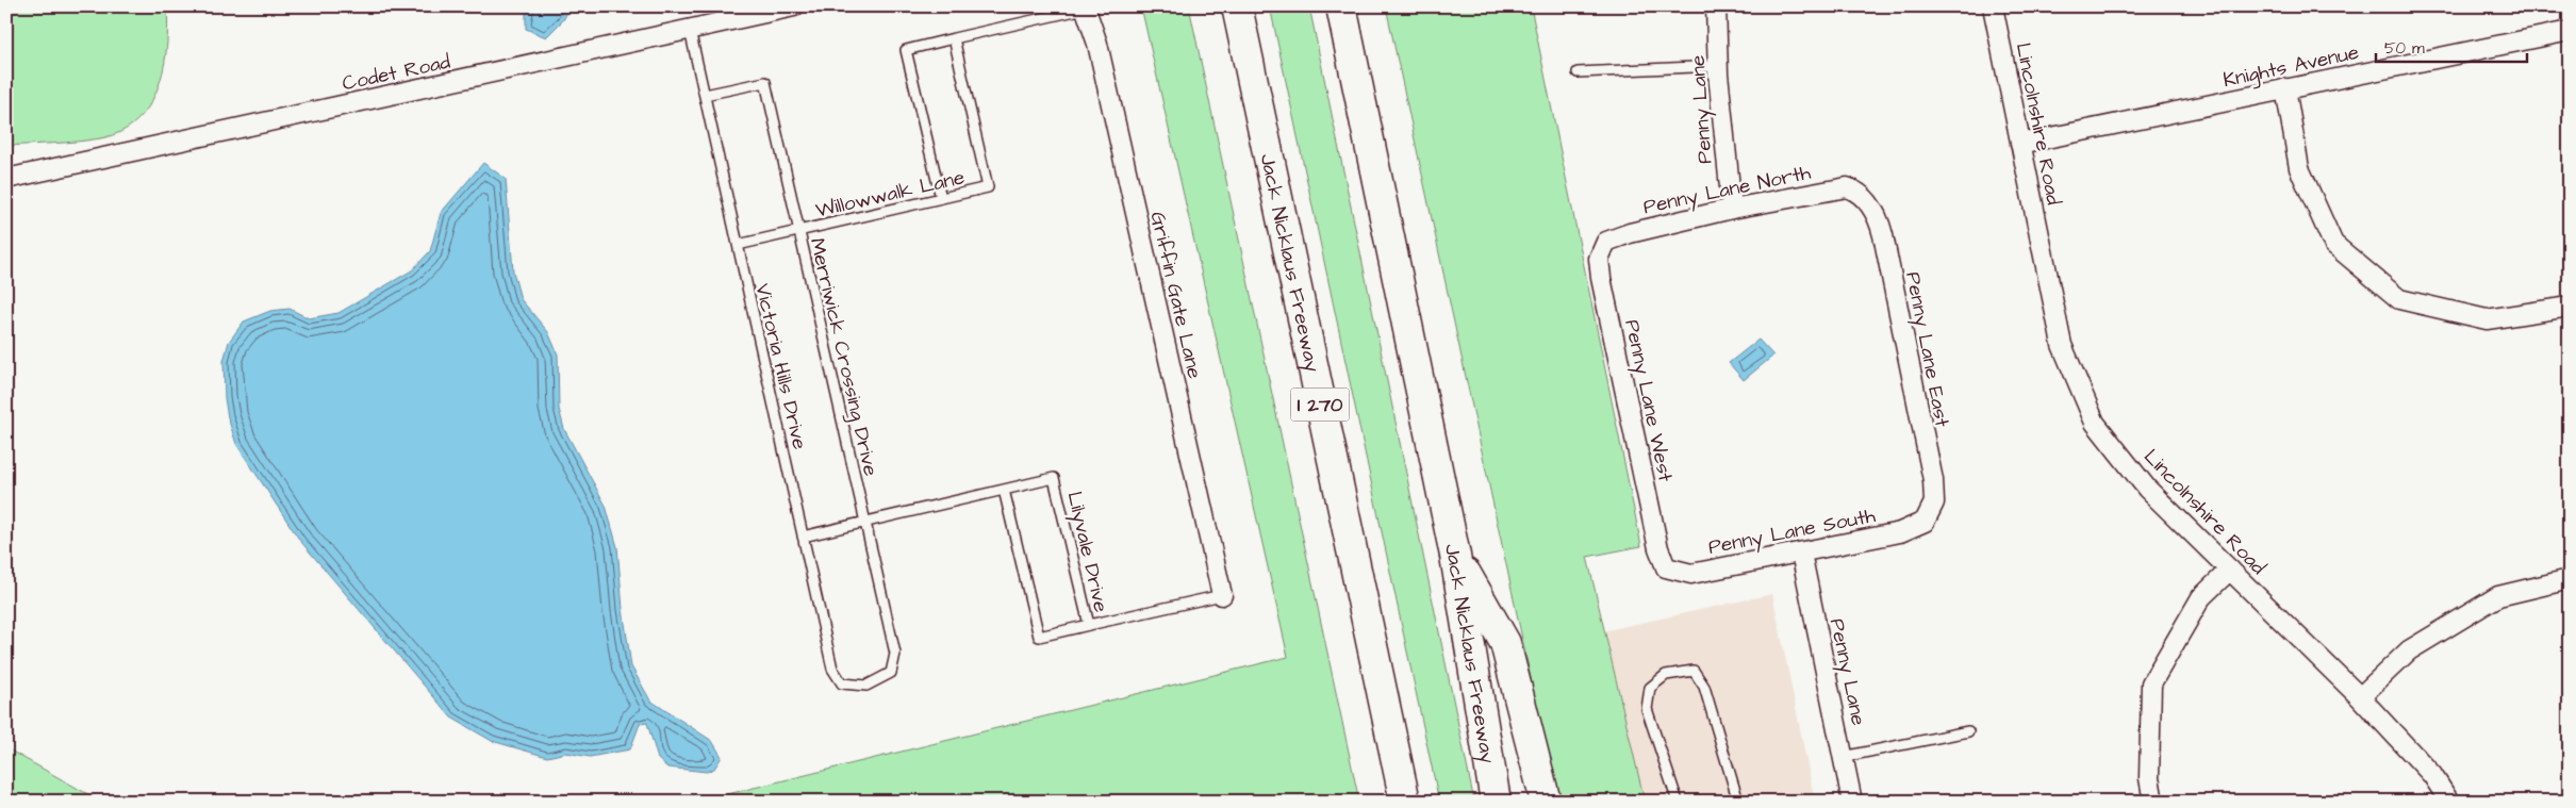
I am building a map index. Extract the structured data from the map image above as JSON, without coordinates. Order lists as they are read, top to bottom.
{
  "streets": {
    "highway": ["Jack Nicklaus Freeway", "I 270"],
    "street": [
      "Knights Avenue",
      "Codet Road",
      "Penny Lane",
      "Lincolnshire Road",
      "Penny Lane North",
      "Griffin Gate Lane",
      "Penny Lane East",
      "Penny Lane West",
      "Penny Lane South"
    ],
    "lane": [
      "Willowwalk Lane",
      "Merriwick Crossing Drive",
      "Victoria Hills Drive",
      "Lilyvale Drive"
    ]
  },
  "crossings": [
    ["Knights Avenue", "Lincolnshire Road"],
    ["Codet Road", "Victoria Hills Drive"],
    ["Penny Lane", "Penny Lane North"],
    ["Penny Lane", "Penny Lane South"],
    ["Penny Lane North", "Penny Lane East"],
    ["Penny Lane North", "Penny Lane West"],
    ["Willowwalk Lane", "Merriwick Crossing Drive"],
    ["Willowwalk Lane", "Victoria Hills Drive"],
    ["Griffin Gate Lane", "Lilyvale Drive"],
    ["Penny Lane East", "Penny Lane South"],
    ["Merriwick Crossing Drive", "Victoria Hills Drive"],
    ["Merriwick Crossing Drive", "Lilyvale Drive"],
    ["Victoria Hills Drive", "Lilyvale Drive"],
    ["Penny Lane West", "Penny Lane South"]
  ],
  "scale_bar": "50 m"
}
